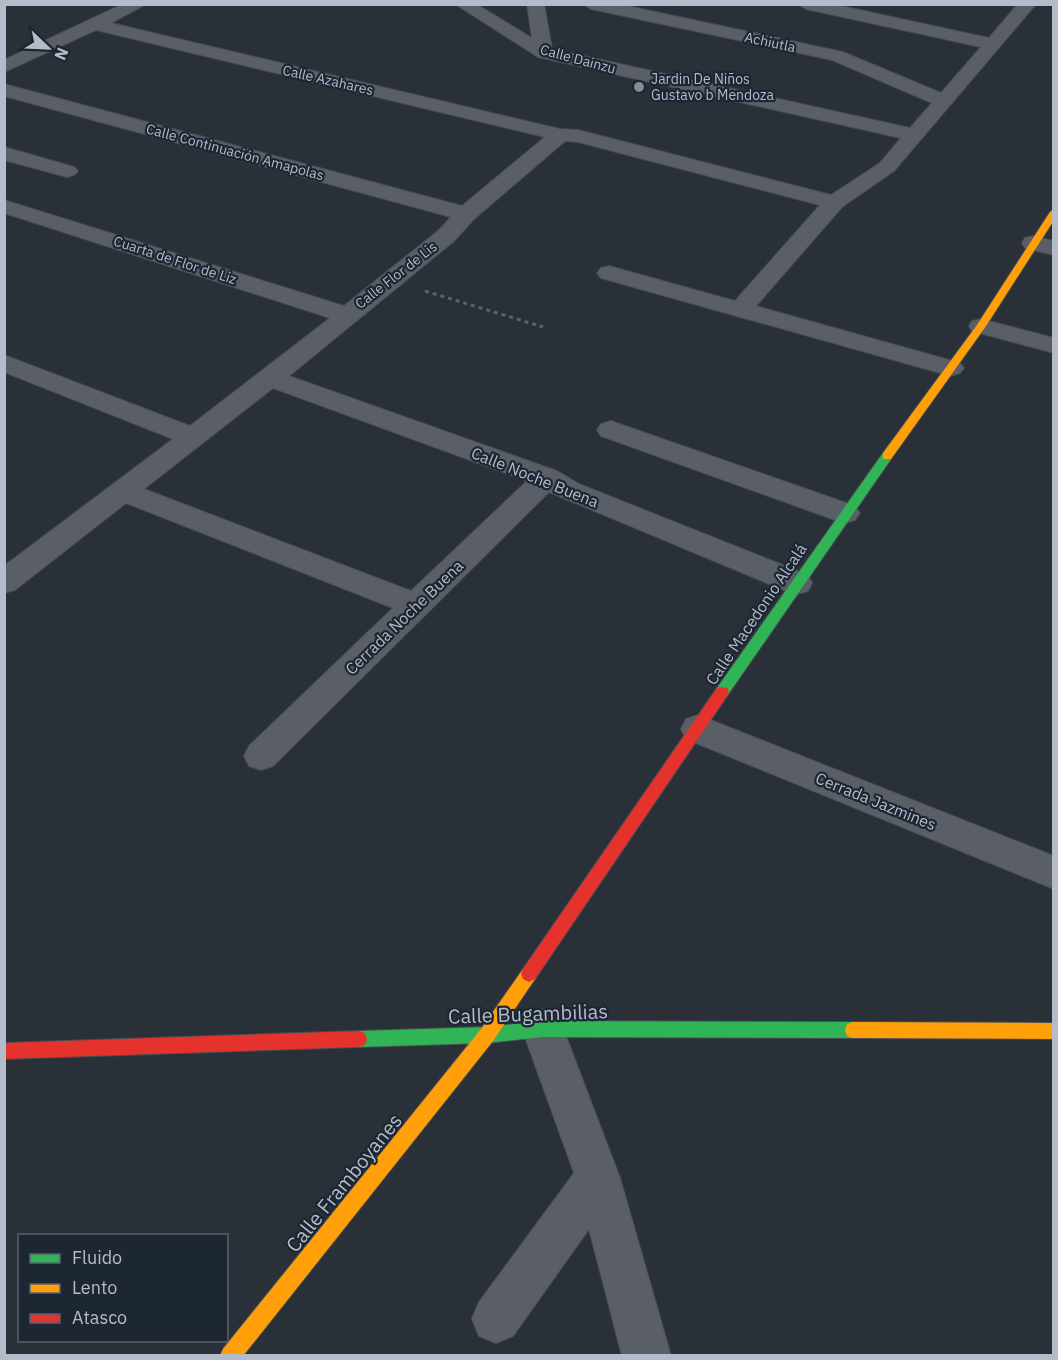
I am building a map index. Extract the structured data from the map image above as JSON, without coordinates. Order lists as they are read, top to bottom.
{
  "streets": {
    "street": [
      "Achiutla",
      "Calle Dainzu",
      "Calle Azahares",
      "Calle Continuación Amapolas",
      "Cuarta de Flor de Liz",
      "Calle Flor de Lis",
      "Calle Noche Buena",
      "Calle Macedonio Alcalá",
      "Cerrada Noche Buena",
      "Cerrada Jazmines",
      "Calle Bugambilias",
      "Calle Framboyanes"
    ]
  },
  "crossings": [
    ["Calle Azahares", "Calle Flor de Lis"],
    ["Calle Continuación Amapolas", "Calle Flor de Lis"],
    ["Cuarta de Flor de Liz", "Calle Flor de Lis"],
    ["Calle Flor de Lis", "Calle Noche Buena"],
    ["Calle Noche Buena", "Calle Macedonio Alcalá"],
    ["Calle Noche Buena", "Cerrada Noche Buena"],
    ["Calle Macedonio Alcalá", "Cerrada Jazmines"],
    ["Calle Macedonio Alcalá", "Calle Bugambilias"],
    ["Calle Macedonio Alcalá", "Calle Framboyanes"],
    ["Calle Bugambilias", "Calle Framboyanes"]
  ],
  "places": ["Jardin De Niños Gustavo b Mendoza"],
  "legend": ["Fluido", "Lento", "Atasco"],
  "north": "bottom right"
}
